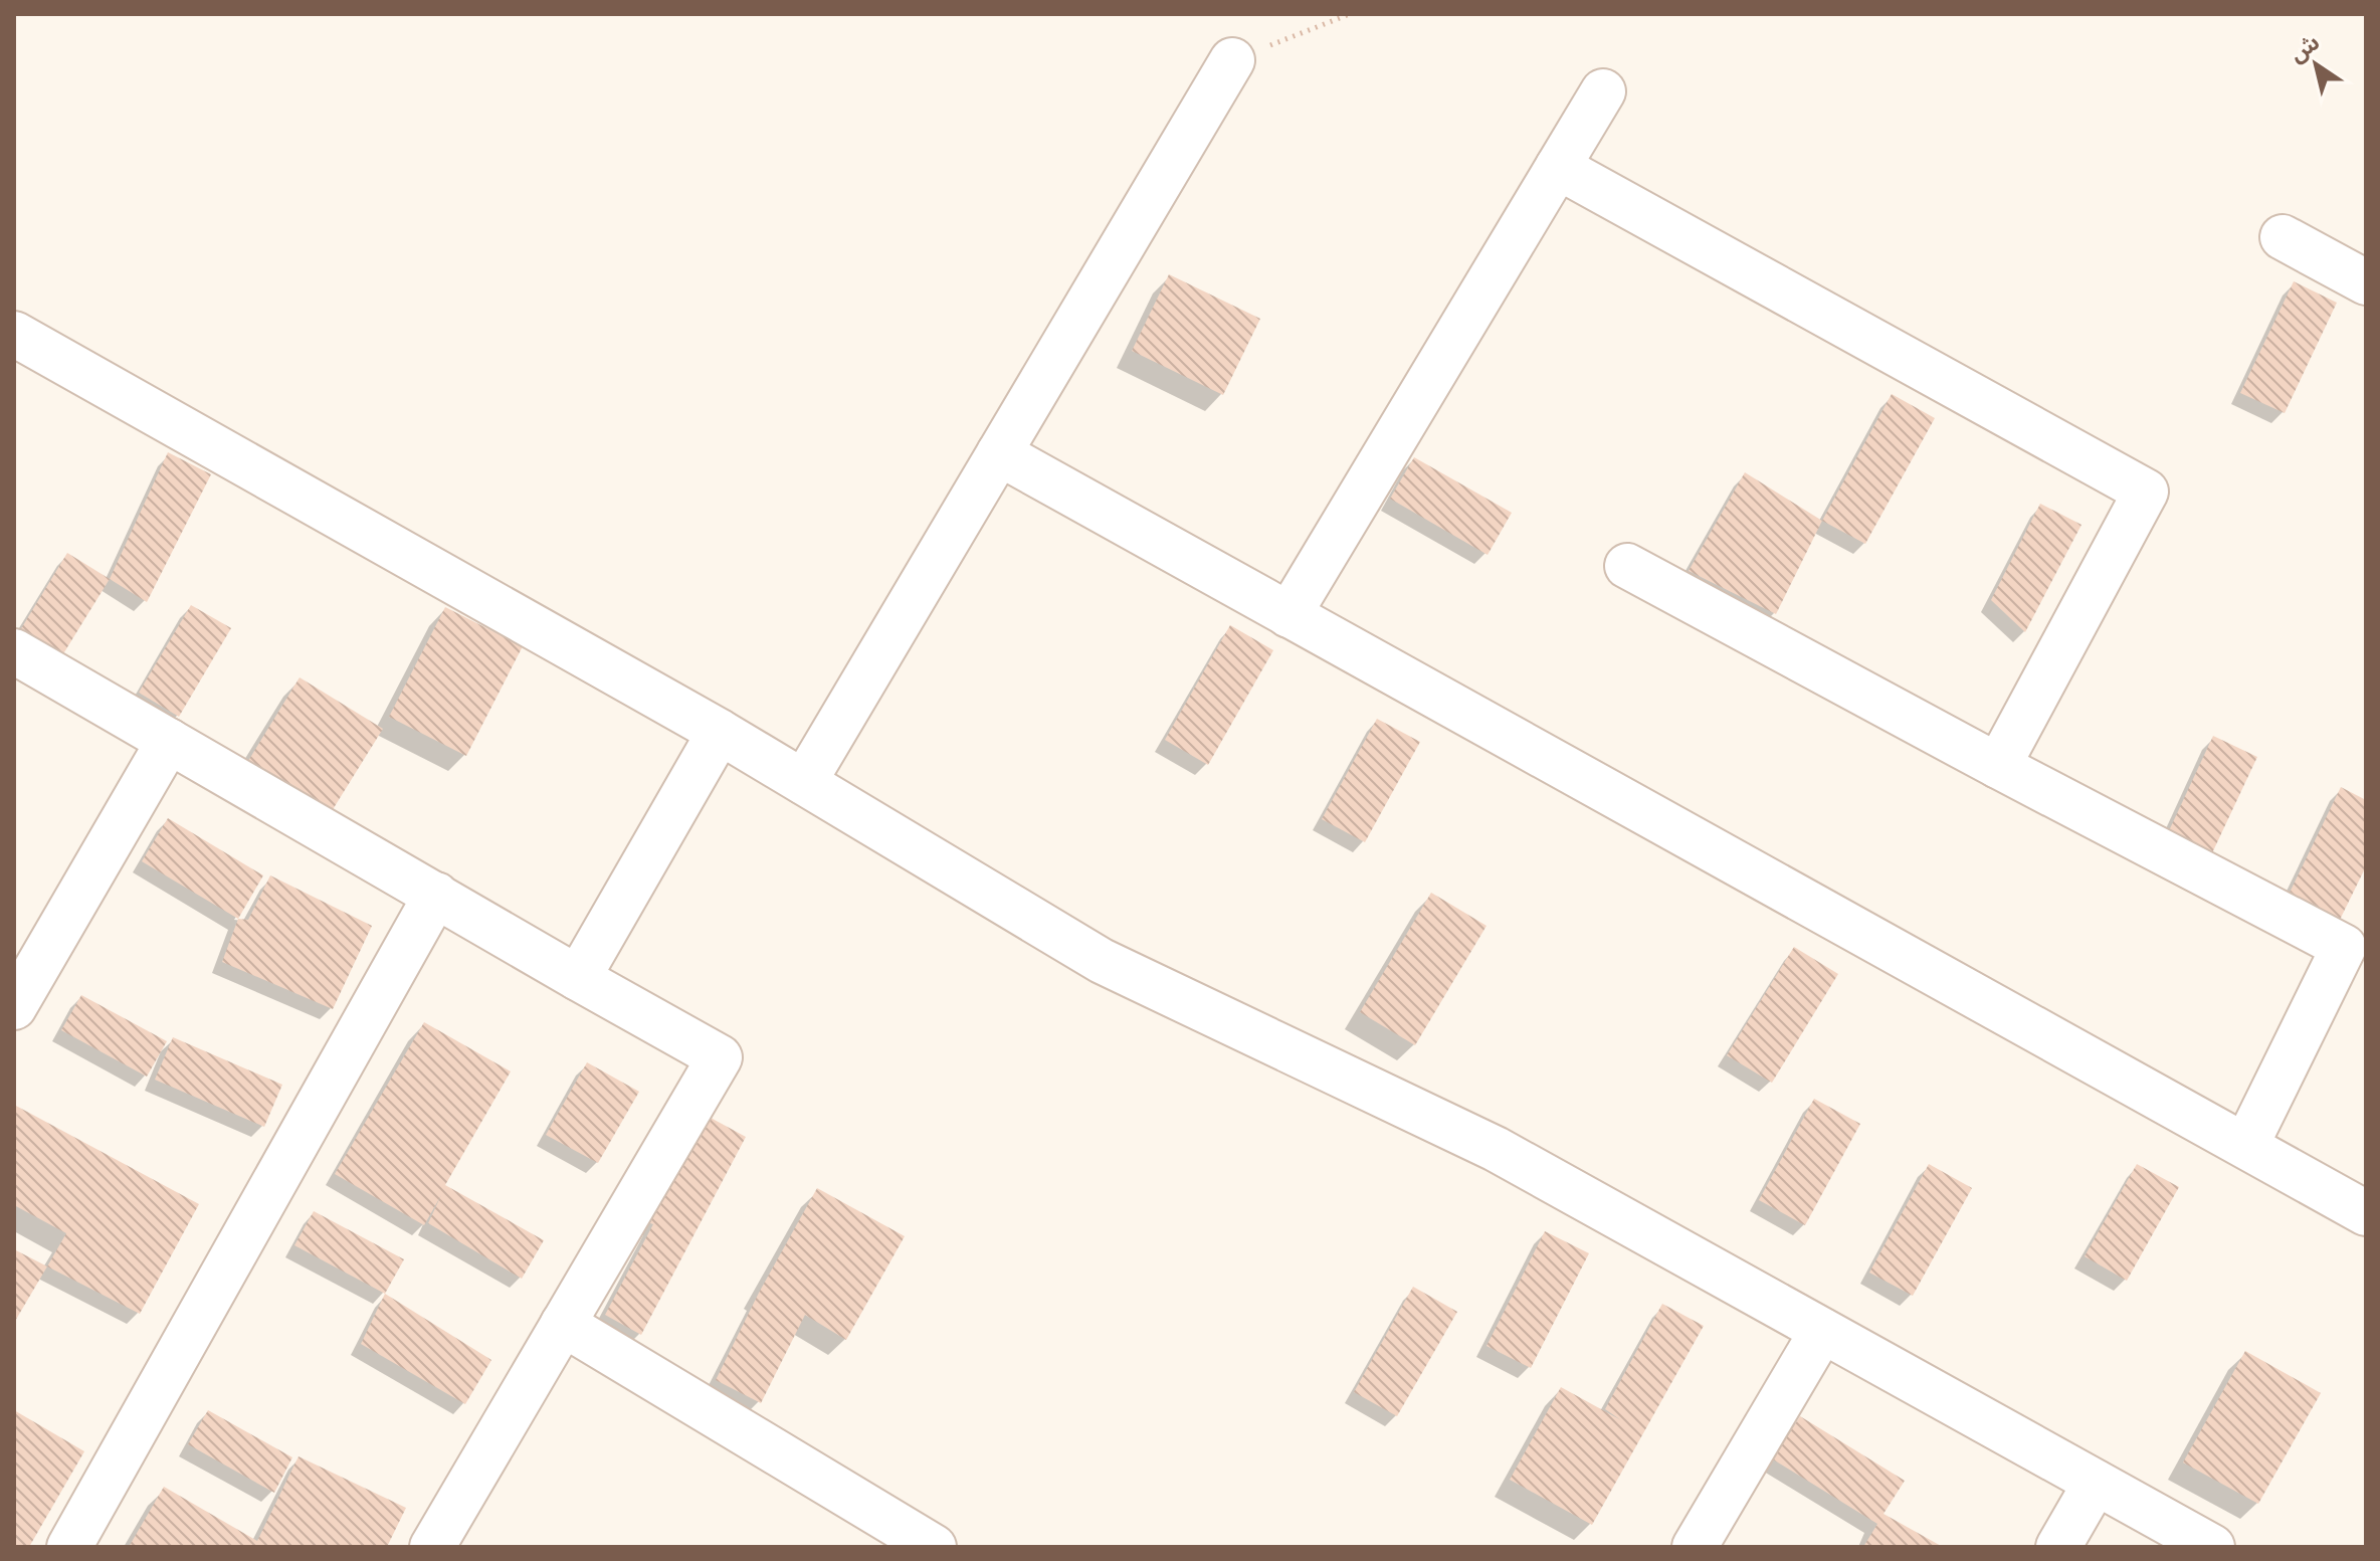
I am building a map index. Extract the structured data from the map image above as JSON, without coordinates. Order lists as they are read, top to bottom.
{
  "north": "top left"
}
